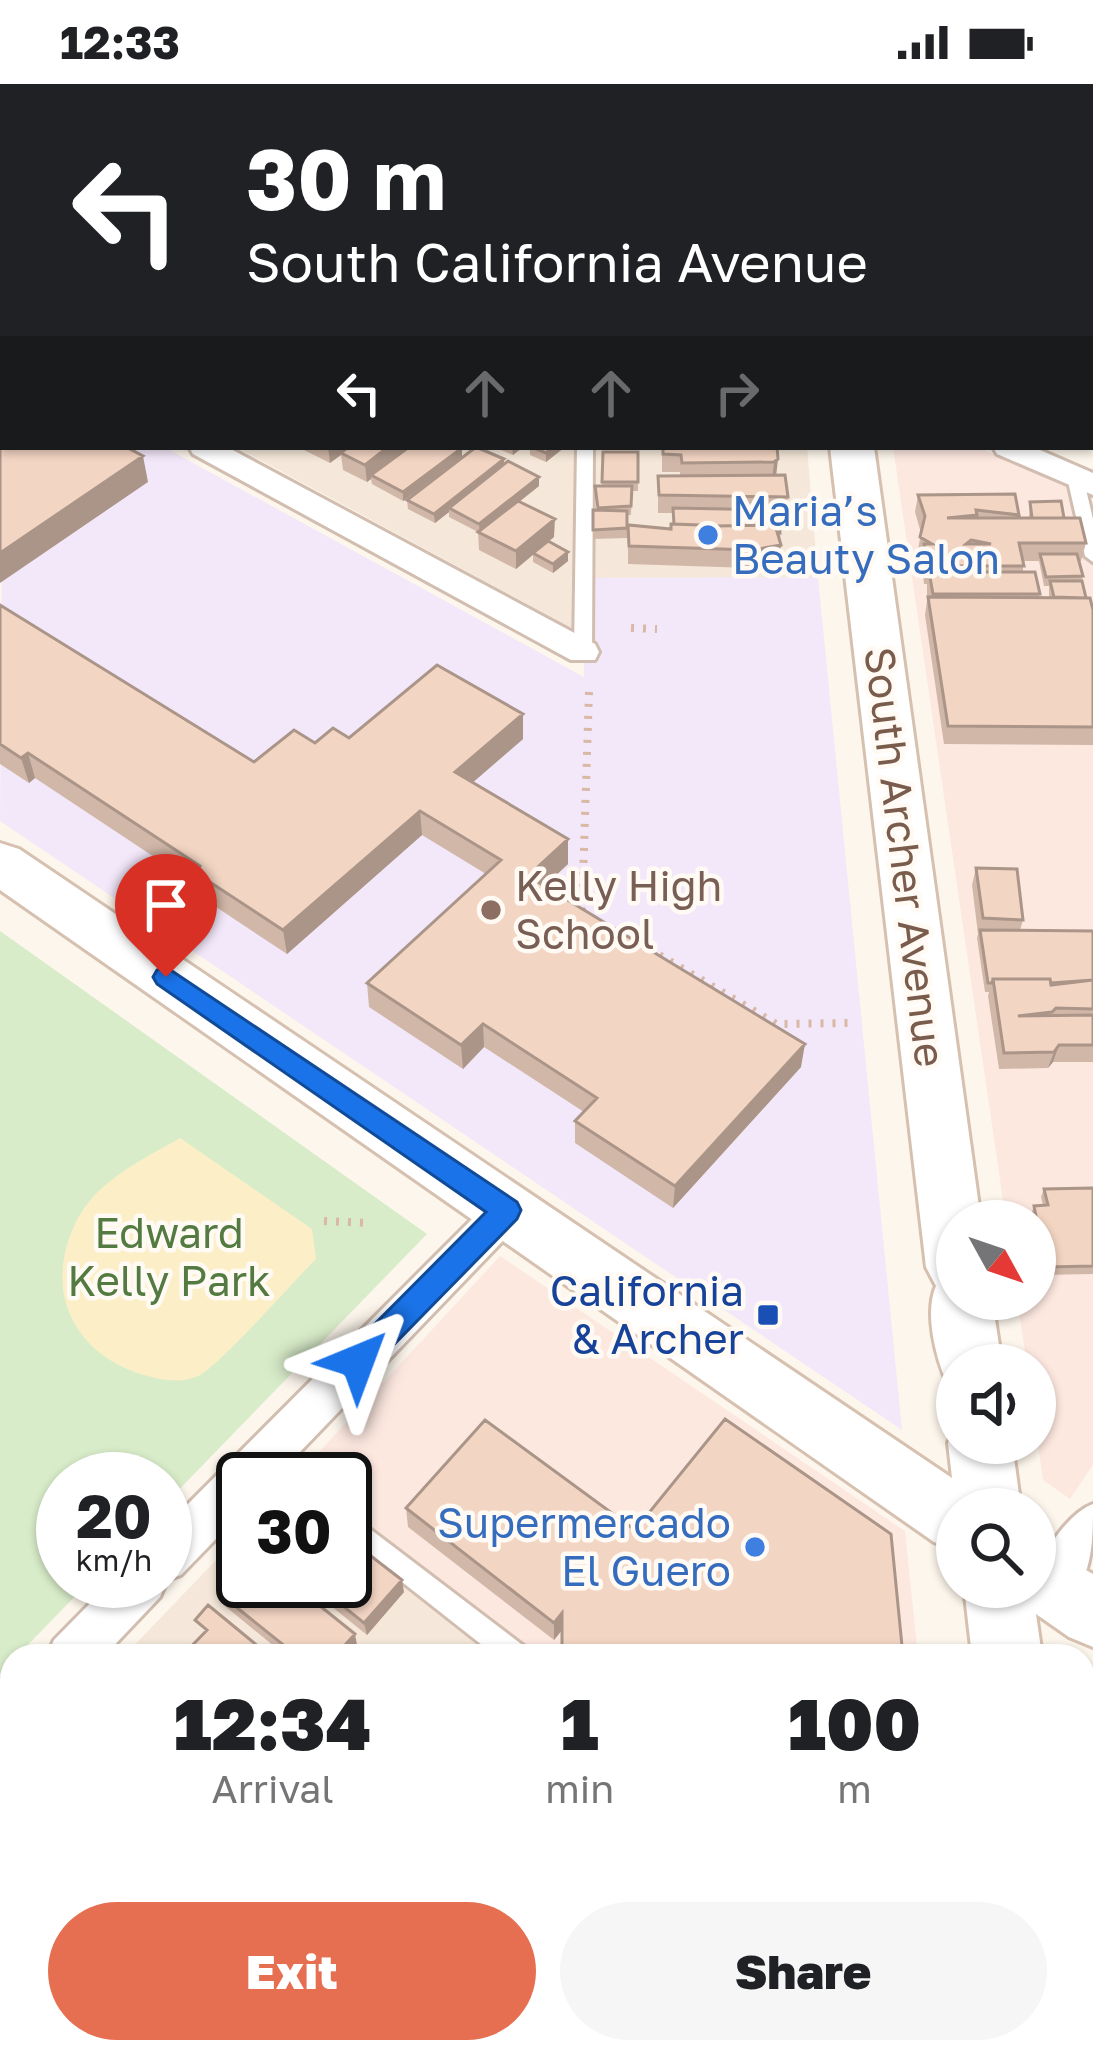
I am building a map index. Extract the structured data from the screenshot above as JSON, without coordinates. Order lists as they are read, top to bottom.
{
  "streets": {
    "main road": ["South Archer Avenue"]
  },
  "parks": ["Edward Kelly Park"],
  "places": {
    "other": ["Maria’s Beauty Salon", "Kelly High School", "Supermercado El Guero"],
    "transit": ["California & Archer"]
  },
  "north": "bottom right",
  "page": {
    "status": "12:33",
    "turn": ["30 m", "South California Avenue"],
    "speed": "20 km/h",
    "limit": "30",
    "eta": [
      "12:34",
      "Arrival",
      "1",
      "min",
      "100",
      "m"
    ],
    "buttons": ["Exit", "Share"]
  }
}
